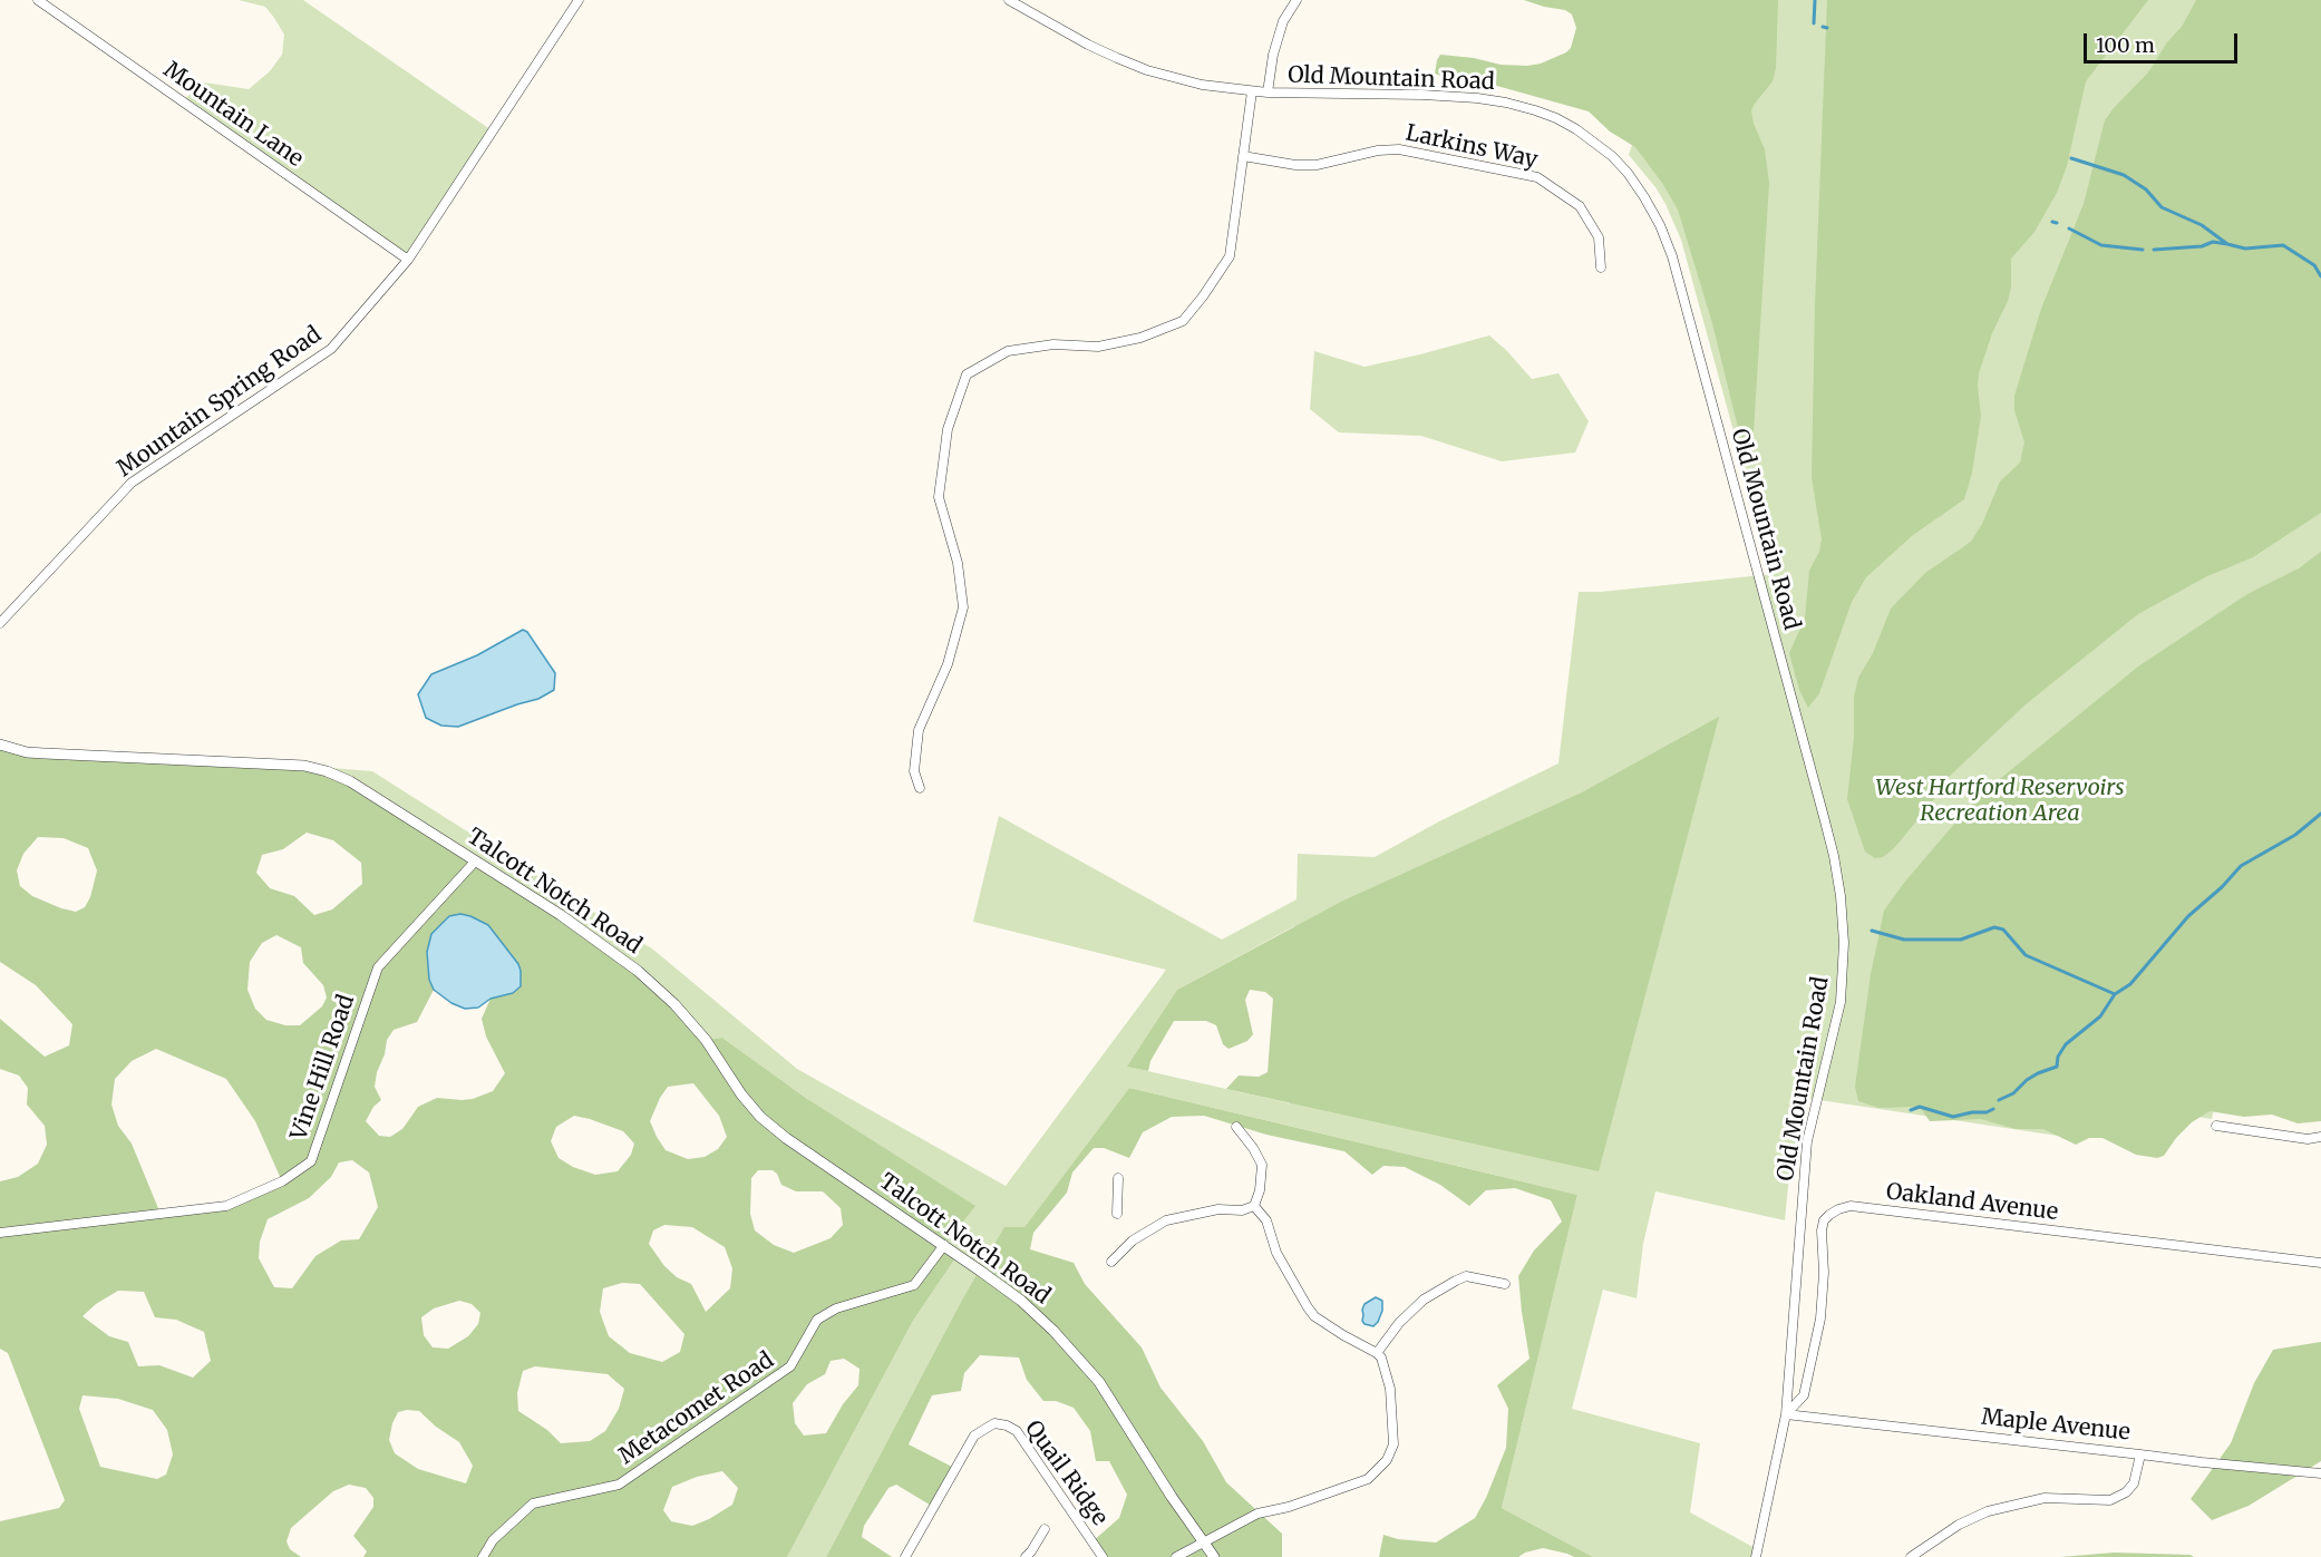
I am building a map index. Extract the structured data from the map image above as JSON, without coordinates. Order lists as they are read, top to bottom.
{
  "streets": {
    "street": [
      "Old Mountain Road",
      "Mountain Lane",
      "Larkins Way",
      "Mountain Spring Road",
      "Talcott Notch Road",
      "Vine Hill Road",
      "Oakland Avenue",
      "Metacomet Road",
      "Maple Avenue",
      "Quail Ridge"
    ]
  },
  "crossings": [
    ["Old Mountain Road", "Oakland Avenue"],
    ["Old Mountain Road", "Maple Avenue"],
    ["Mountain Lane", "Mountain Spring Road"],
    ["Talcott Notch Road", "Vine Hill Road"],
    ["Talcott Notch Road", "Metacomet Road"],
    ["Oakland Avenue", "Maple Avenue"]
  ],
  "parks": ["West Hartford Reservoirs Recreation Area"],
  "scale_bar": "100 m"
}
